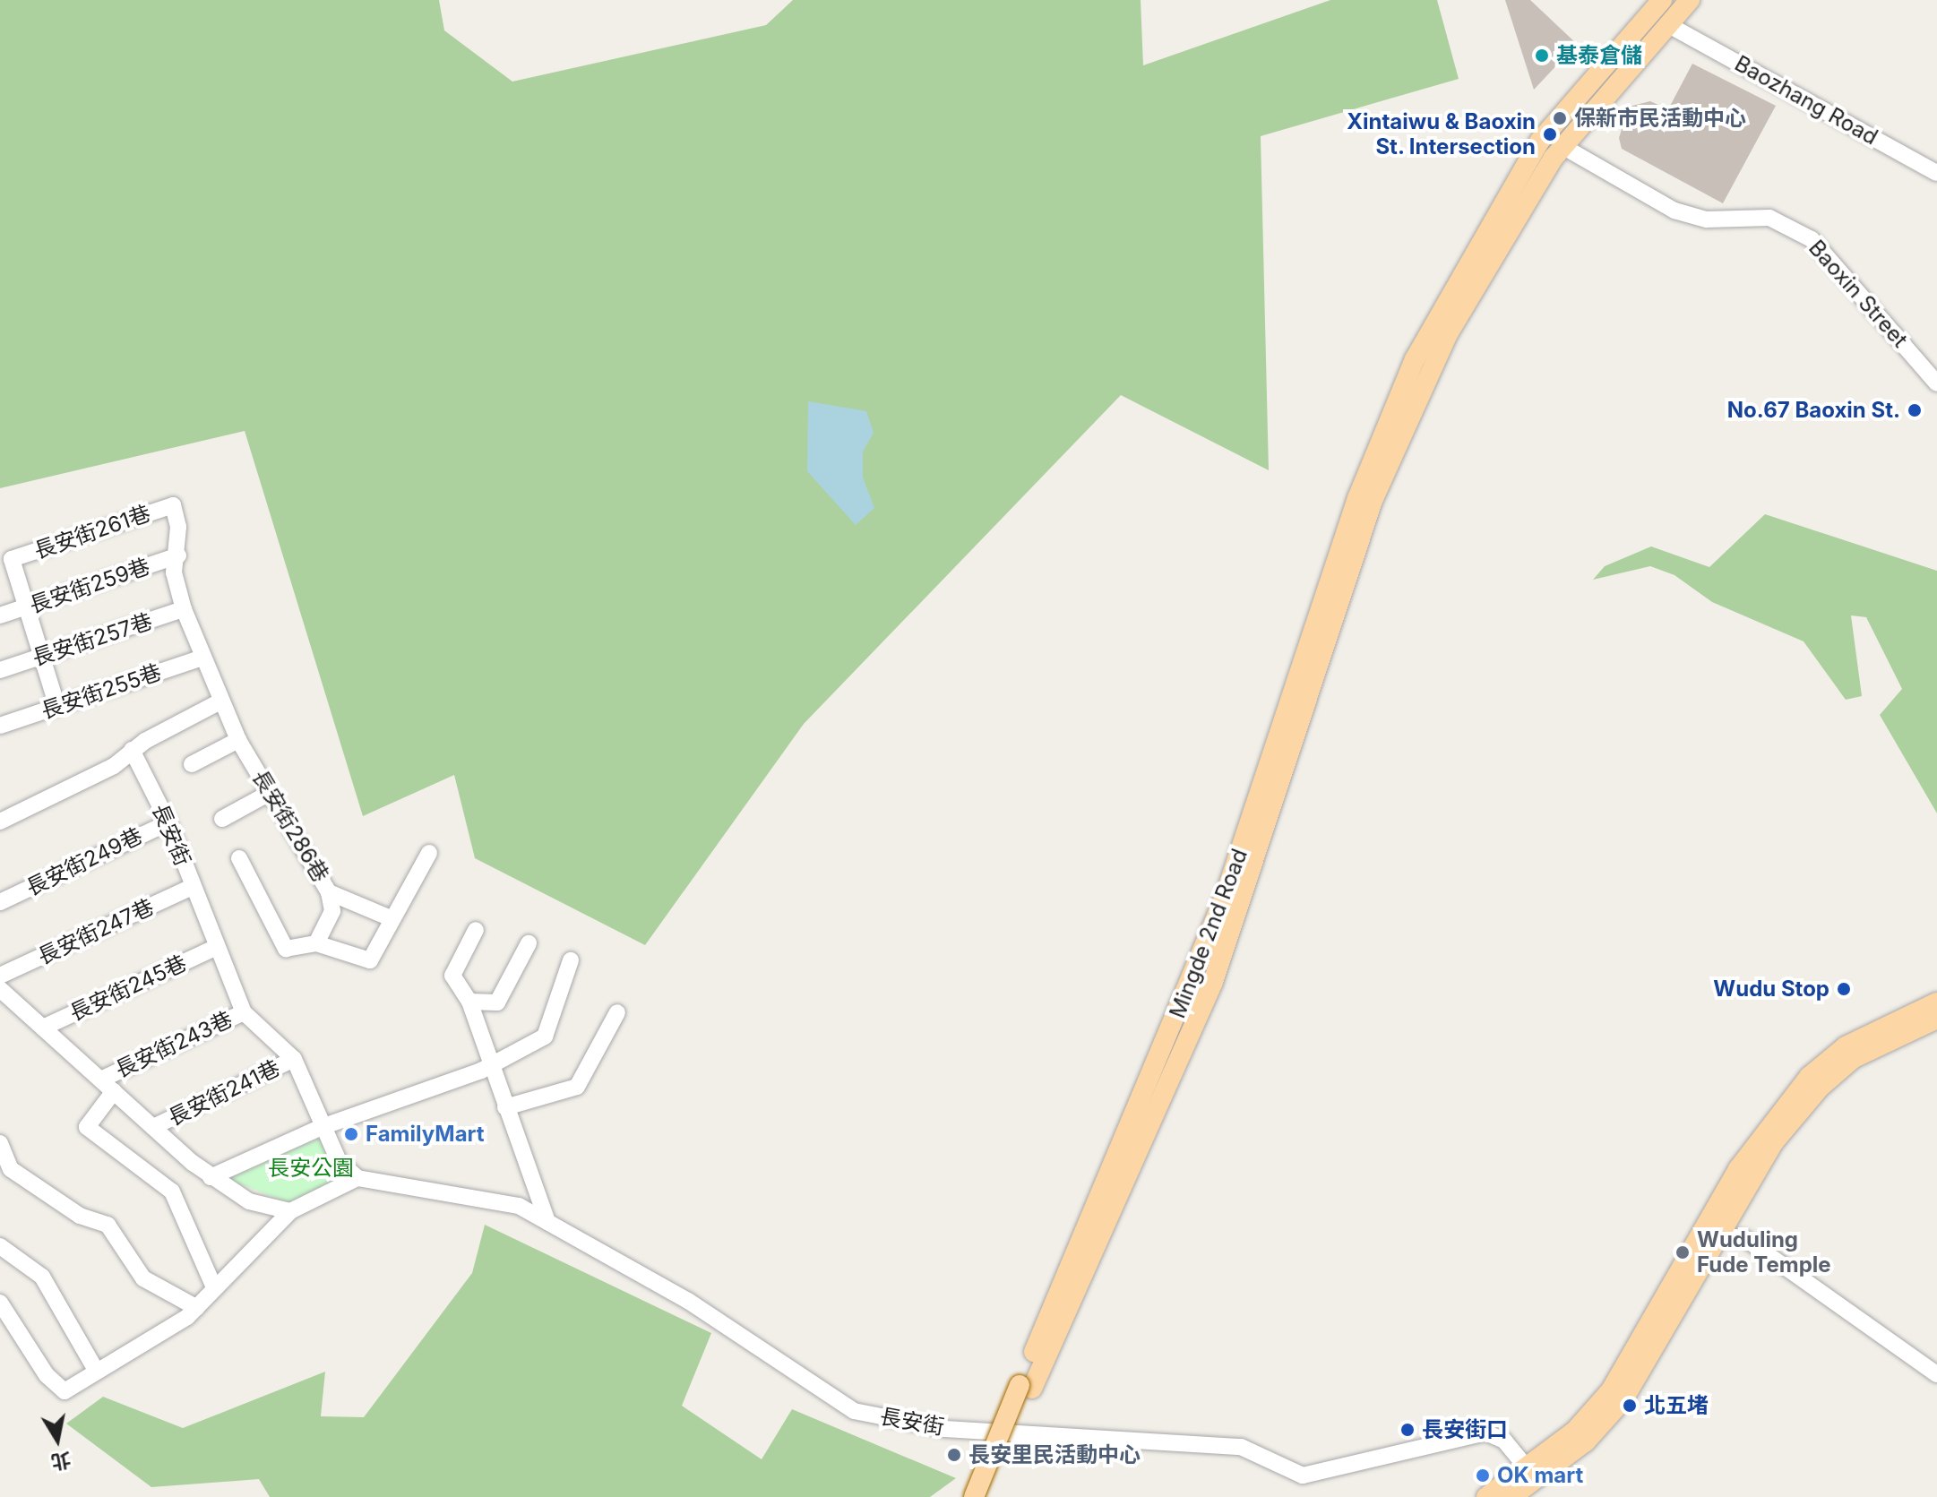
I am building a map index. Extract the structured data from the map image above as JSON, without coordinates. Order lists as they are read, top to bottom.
{
  "streets": {
    "main road": ["Mingde 2nd Road"],
    "street": [
      "Baozhang Road",
      "Baoxin Street",
      "長安街261巷",
      "長安街259巷",
      "長安街257巷",
      "長安街255巷",
      "長安街286巷",
      "長安街",
      "長安街249巷",
      "長安街247巷",
      "長安街245巷",
      "長安街243巷",
      "長安街241巷"
    ]
  },
  "crossings": [
    ["長安街261巷", "長安街259巷"],
    ["長安街", "長安街249巷"],
    ["長安街", "長安街247巷"],
    ["長安街", "長安街245巷"],
    ["長安街", "長安街243巷"],
    ["長安街", "長安街241巷"]
  ],
  "parks": ["長安公園"],
  "places": [
    "基泰倉儲",
    "保新市民活動中心",
    "Xintaiwu & Baoxin St. Intersection",
    "No.67 Baoxin St.",
    "Wudu Stop",
    "FamilyMart",
    "Wuduling Fude Temple",
    "北五堵",
    "長安街口",
    "長安里民活動中心",
    "OK mart"
  ],
  "north": "bottom"
}
